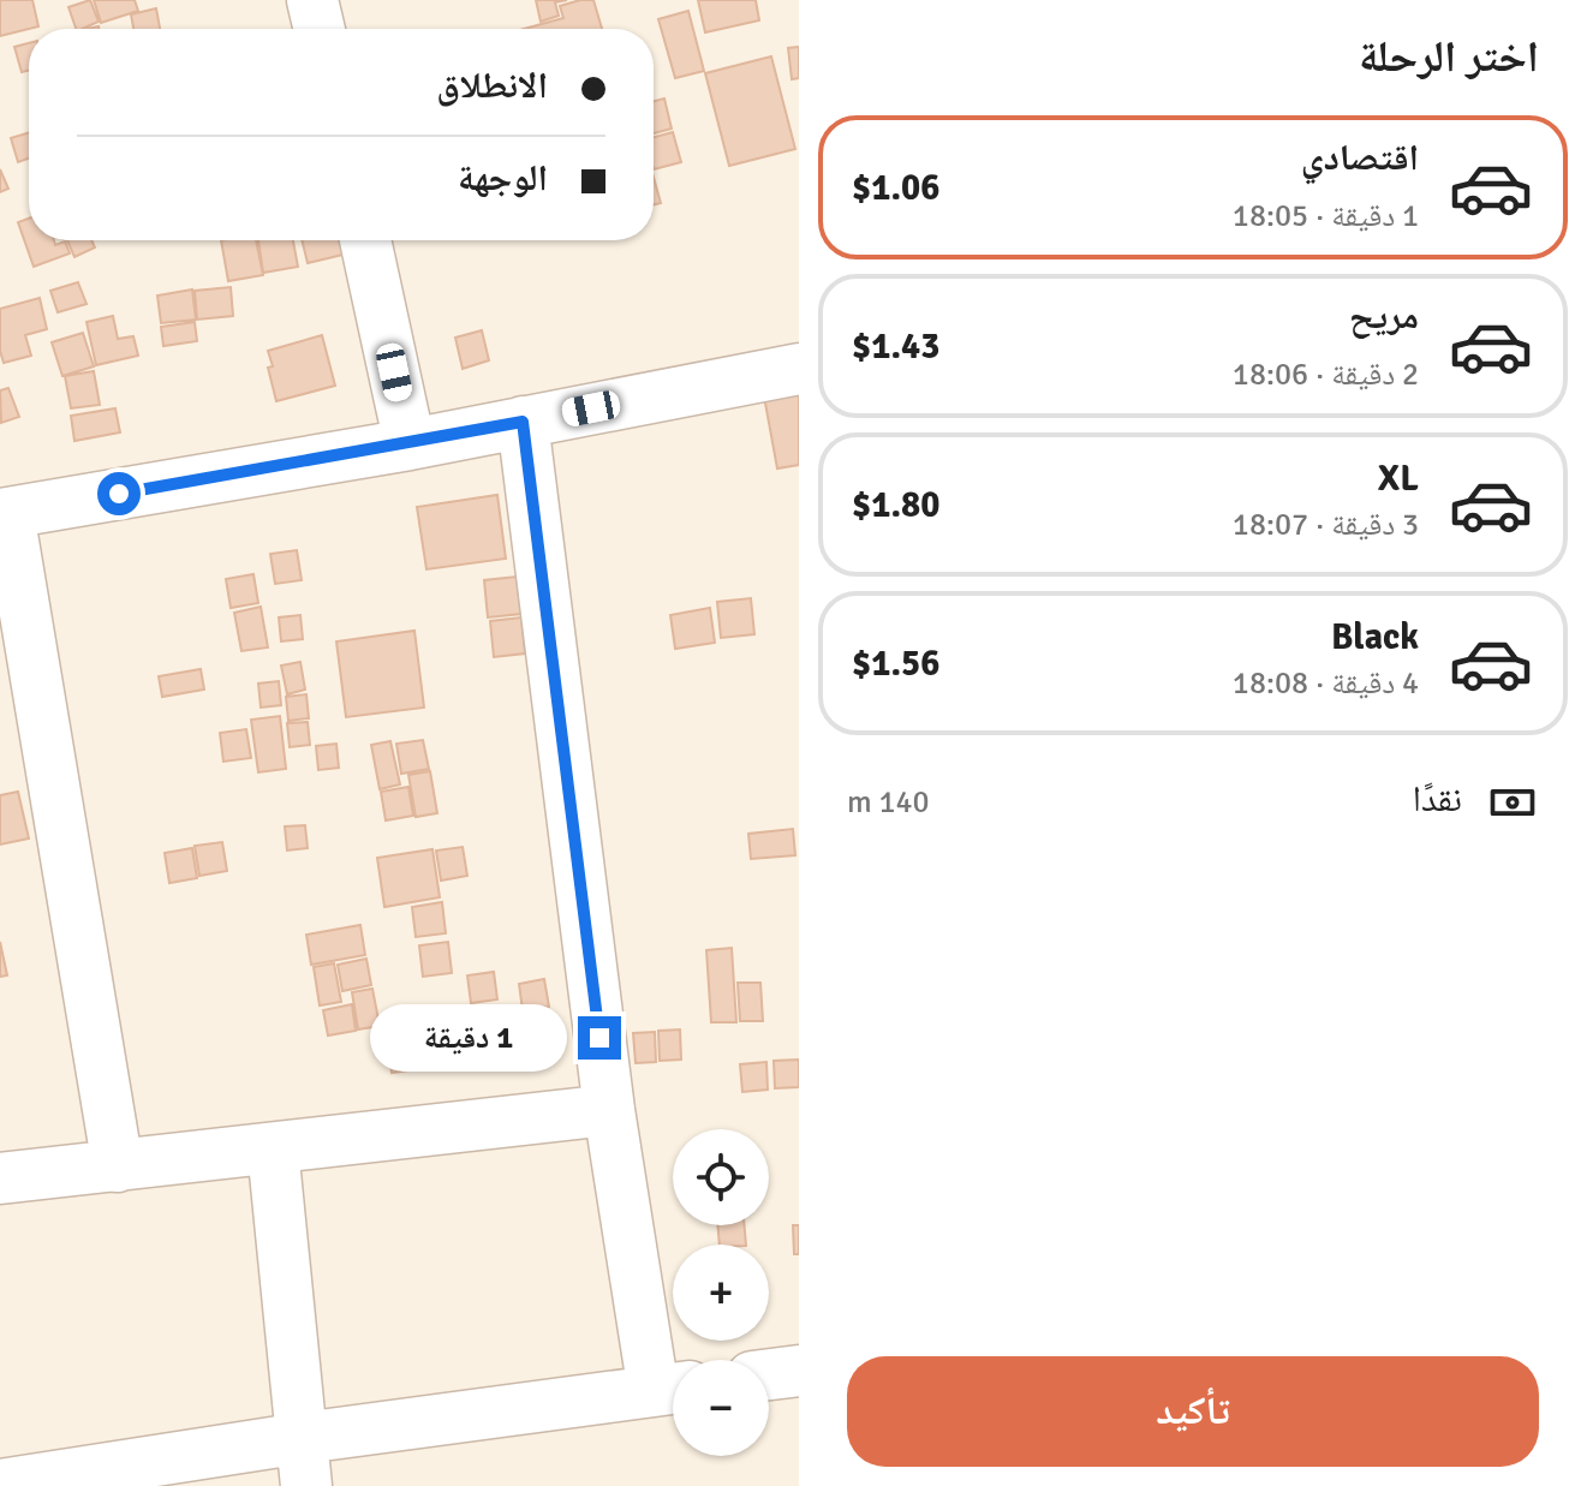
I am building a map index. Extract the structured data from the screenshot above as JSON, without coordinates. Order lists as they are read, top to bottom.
{
  "page": {
    "heading": "اختر الرحلة",
    "banner": ["الانطلاق", "الوجهة"],
    "list": [
      {
        "name": "اقتصادي",
        "note": "1 دقيقة · 18:05",
        "value": "$1.06"
      },
      {
        "name": "مريح",
        "note": "2 دقيقة · 18:06",
        "value": "$1.43"
      },
      {
        "name": "XL",
        "note": "3 دقيقة · 18:07",
        "value": "$1.80"
      },
      {
        "name": "Black",
        "note": "4 دقيقة · 18:08",
        "value": "$1.56"
      }
    ],
    "pay": ["نقدًا", "140 m"],
    "bubble": "1 دقيقة",
    "map_buttons": ["+", "−"],
    "buttons": "تأكيد"
  }
}
